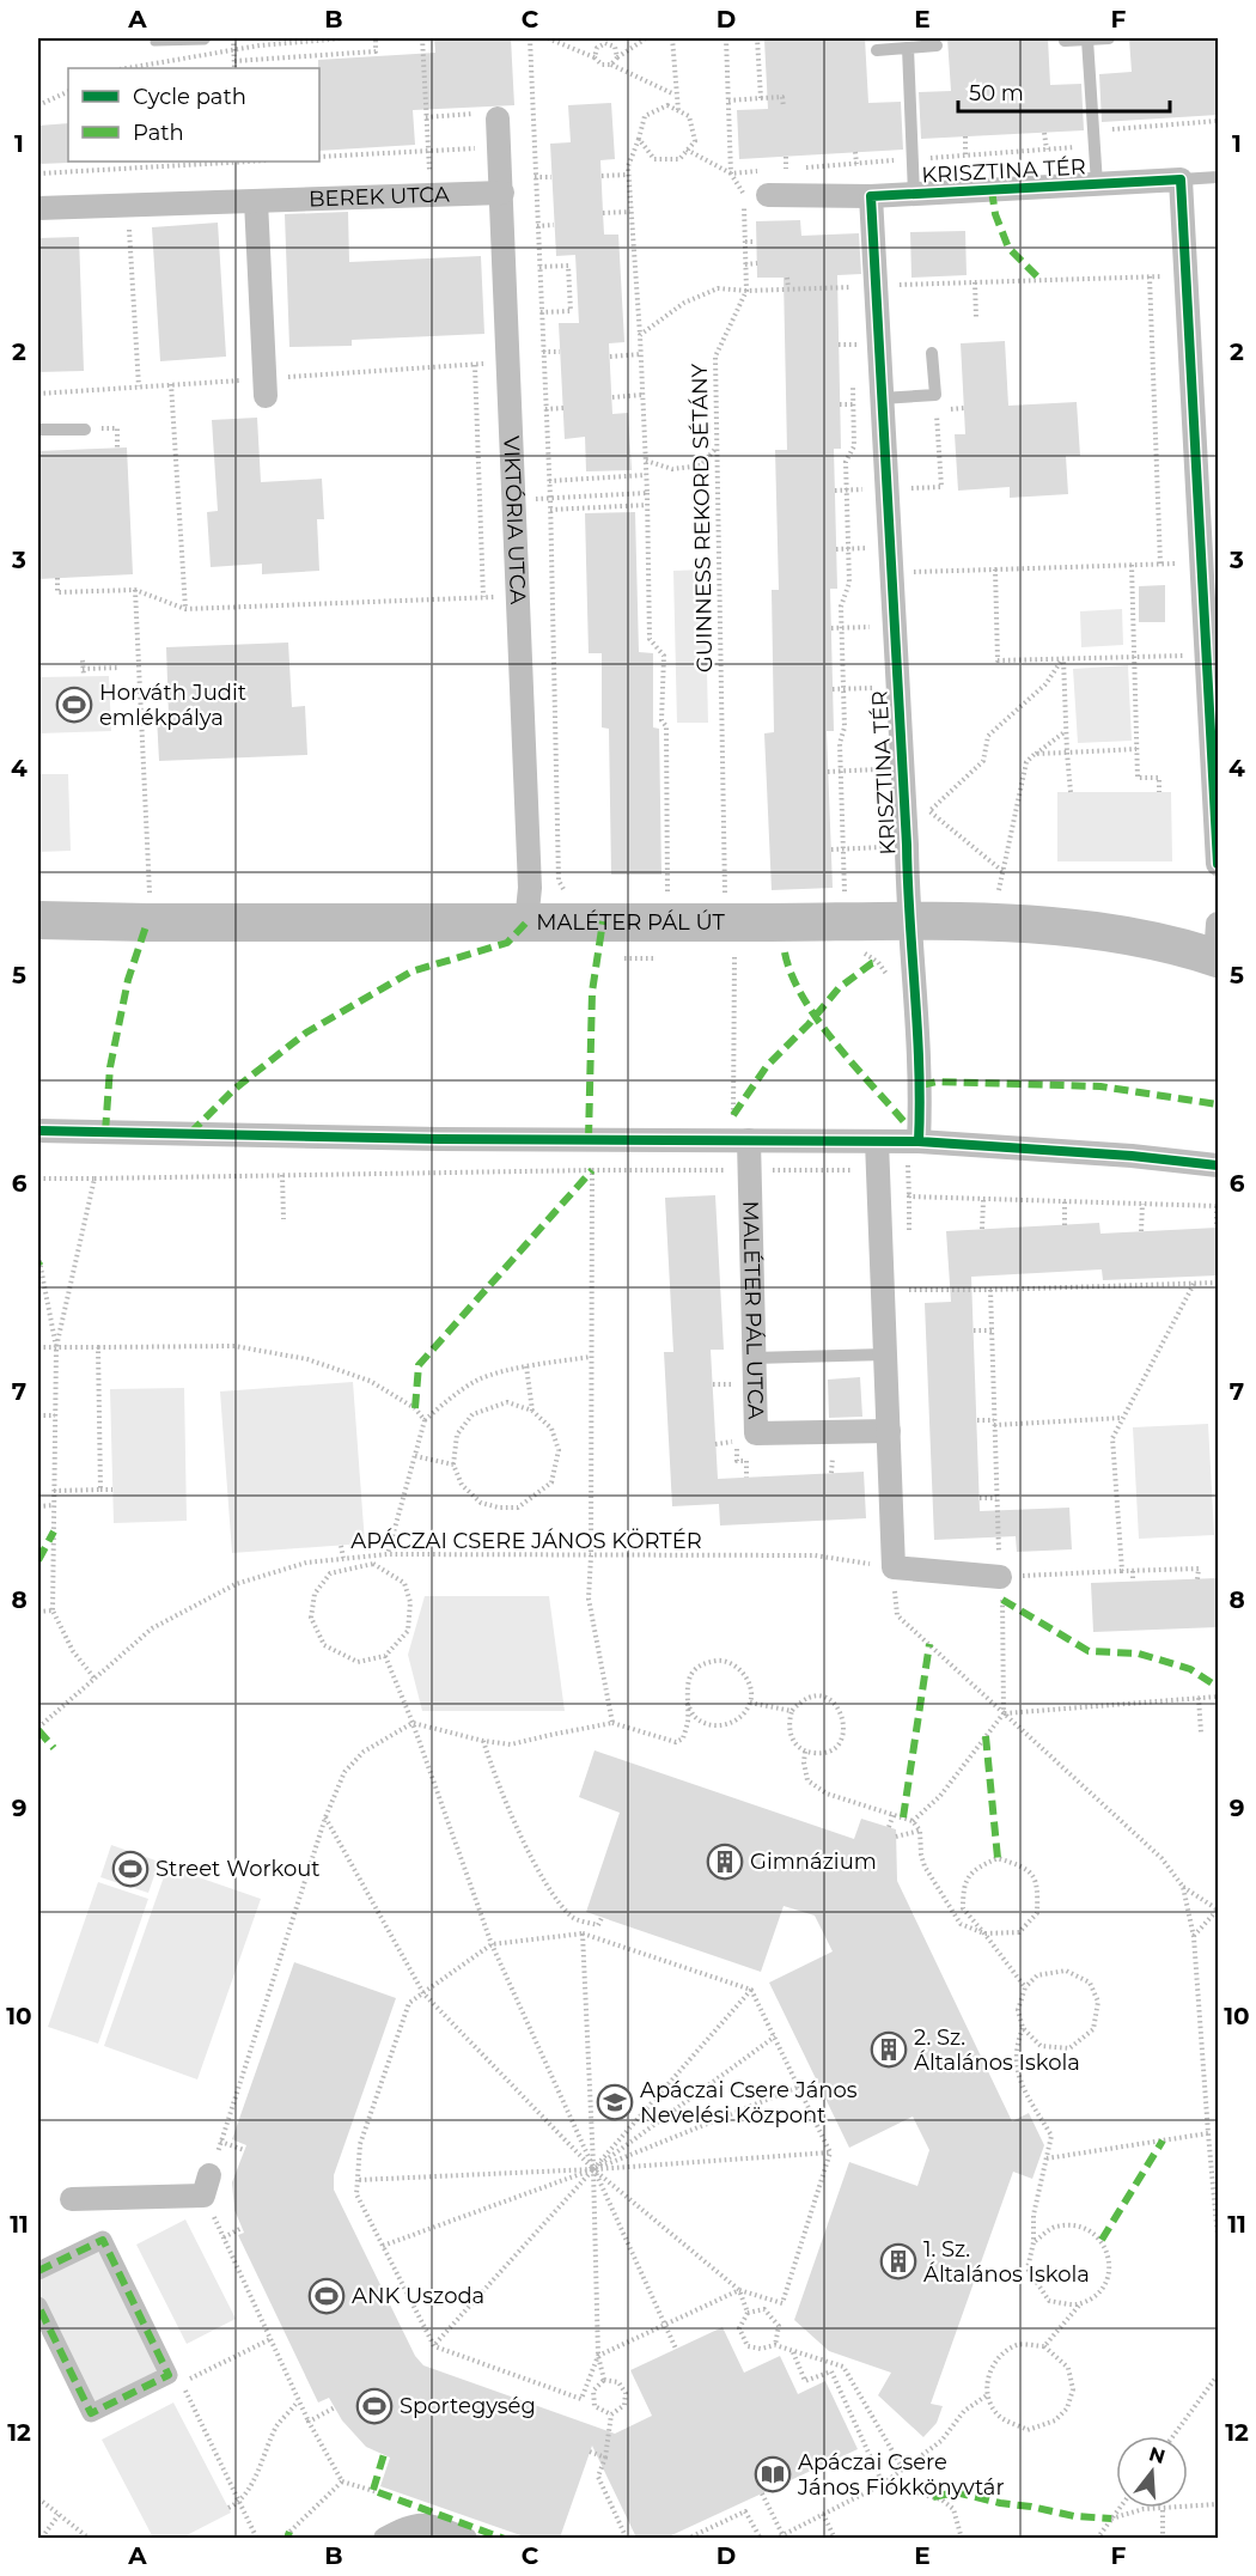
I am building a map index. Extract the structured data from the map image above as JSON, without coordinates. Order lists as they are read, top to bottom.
{
  "streets": {
    "main road": ["MALÉTER PÁL ÚT"],
    "street": [
      "KRISZTINA TÉR",
      "BEREK UTCA",
      "VIKTÓRIA UTCA",
      "MALÉTER PÁL UTCA"
    ],
    "path": ["GUINNESS REKORD SÉTÁNY", "APÁCZAI CSERE JÁNOS KÖRTÉR"]
  },
  "crossings": [
    ["KRISZTINA TÉR", "MALÉTER PÁL ÚT"],
    ["BEREK UTCA", "VIKTÓRIA UTCA"],
    ["GUINNESS REKORD SÉTÁNY", "MALÉTER PÁL ÚT"],
    ["VIKTÓRIA UTCA", "MALÉTER PÁL ÚT"]
  ],
  "places": {
    "sports": [
      "Horváth Judit emlékpálya",
      "Street Workout",
      "ANK Uszoda",
      "Sportegység"
    ],
    "building": ["Gimnázium", "2. Sz. Általános Iskola", "1. Sz. Általános Iskola"],
    "school or university": ["Apáczai Csere János Nevelési Központ"],
    "library": ["Apáczai Csere János Fiókkönyvtár"]
  },
  "legend": ["Cycle path", "Path"],
  "scale_bar": "50 m",
  "north": "top",
  "grid": {
    "columns": [
      "A",
      "B",
      "C",
      "D",
      "E",
      "F"
    ],
    "rows": [
      "1",
      "2",
      "3",
      "4",
      "5",
      "6",
      "7",
      "8",
      "9",
      "10",
      "11",
      "12"
    ]
  }
}
